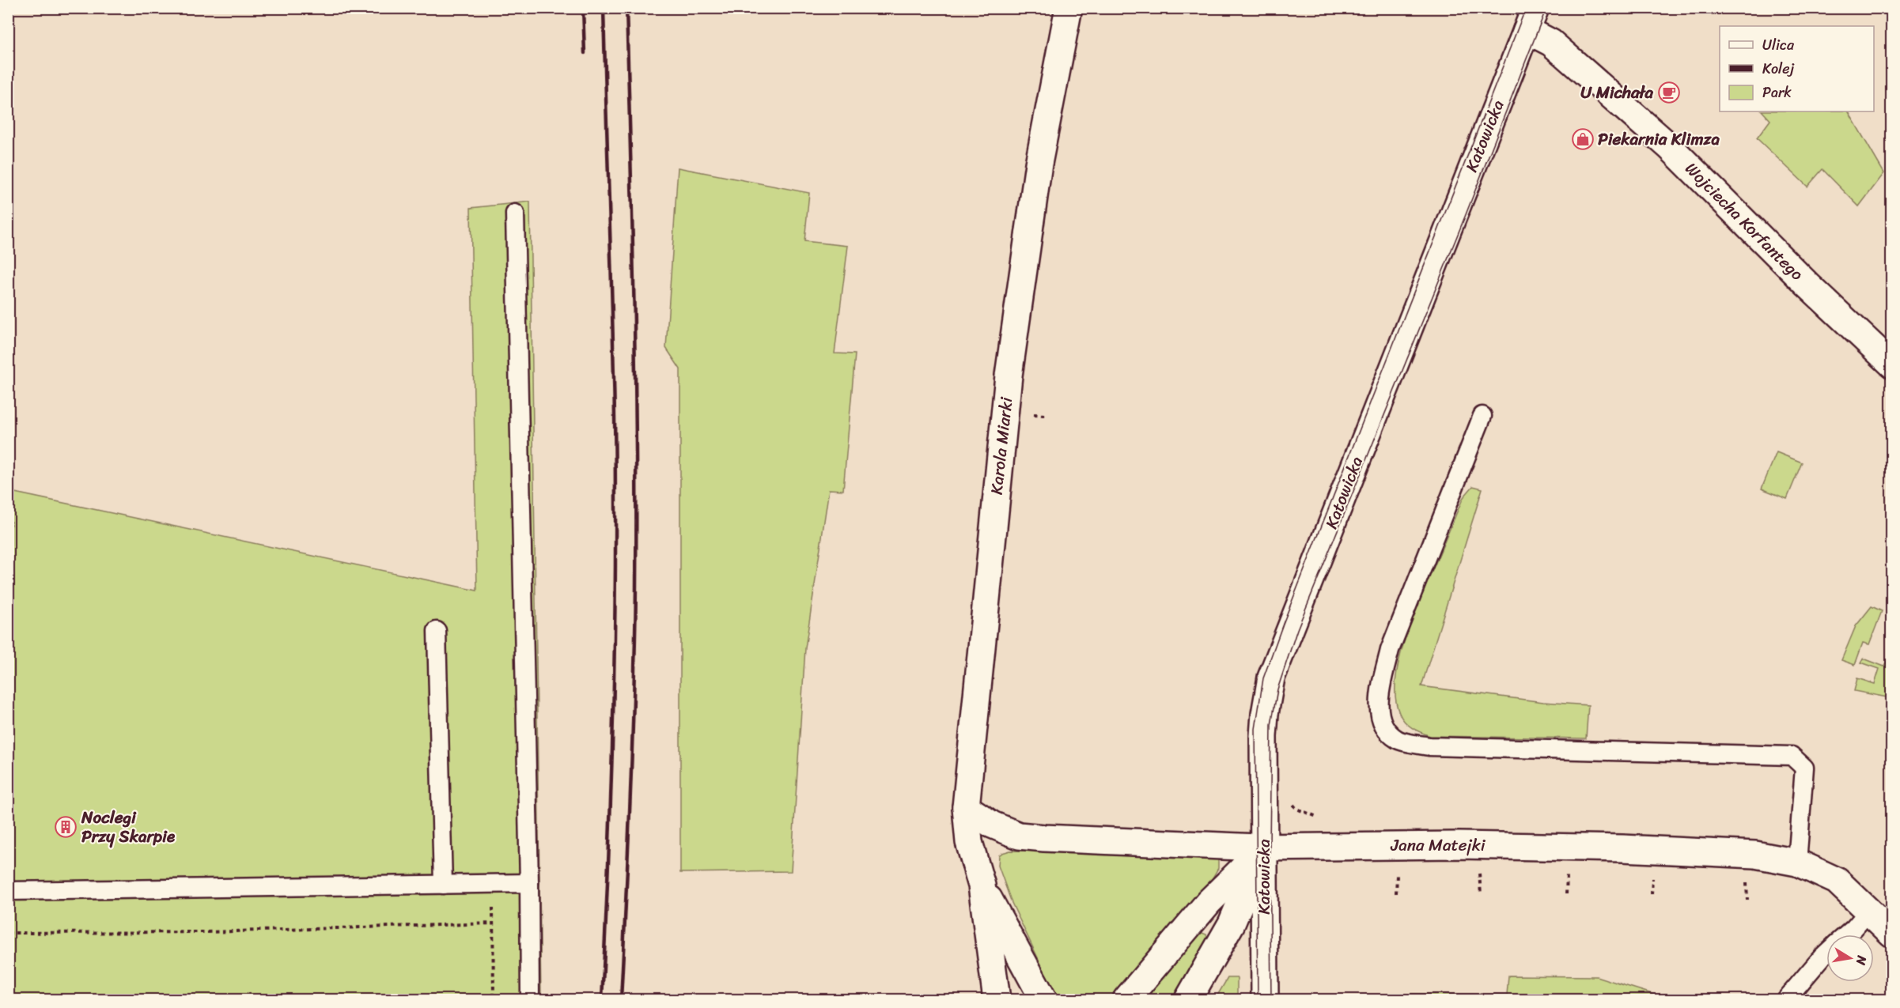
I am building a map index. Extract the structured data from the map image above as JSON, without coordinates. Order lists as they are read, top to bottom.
{
  "streets": {
    "street": [
      "Katowicka",
      "Wojciecha Korfantego",
      "Karola Miarki",
      "Jana Matejki"
    ]
  },
  "crossings": [
    ["Katowicka", "Wojciecha Korfantego"],
    ["Katowicka", "Jana Matejki"],
    ["Karola Miarki", "Jana Matejki"]
  ],
  "places": {
    "cafe": ["U Michała"],
    "shop": ["Piekarnia Klimza"],
    "building": ["Noclegi Przy Skarpie"]
  },
  "legend": ["Ulica", "Kolej", "Park"],
  "north": "right"
}
